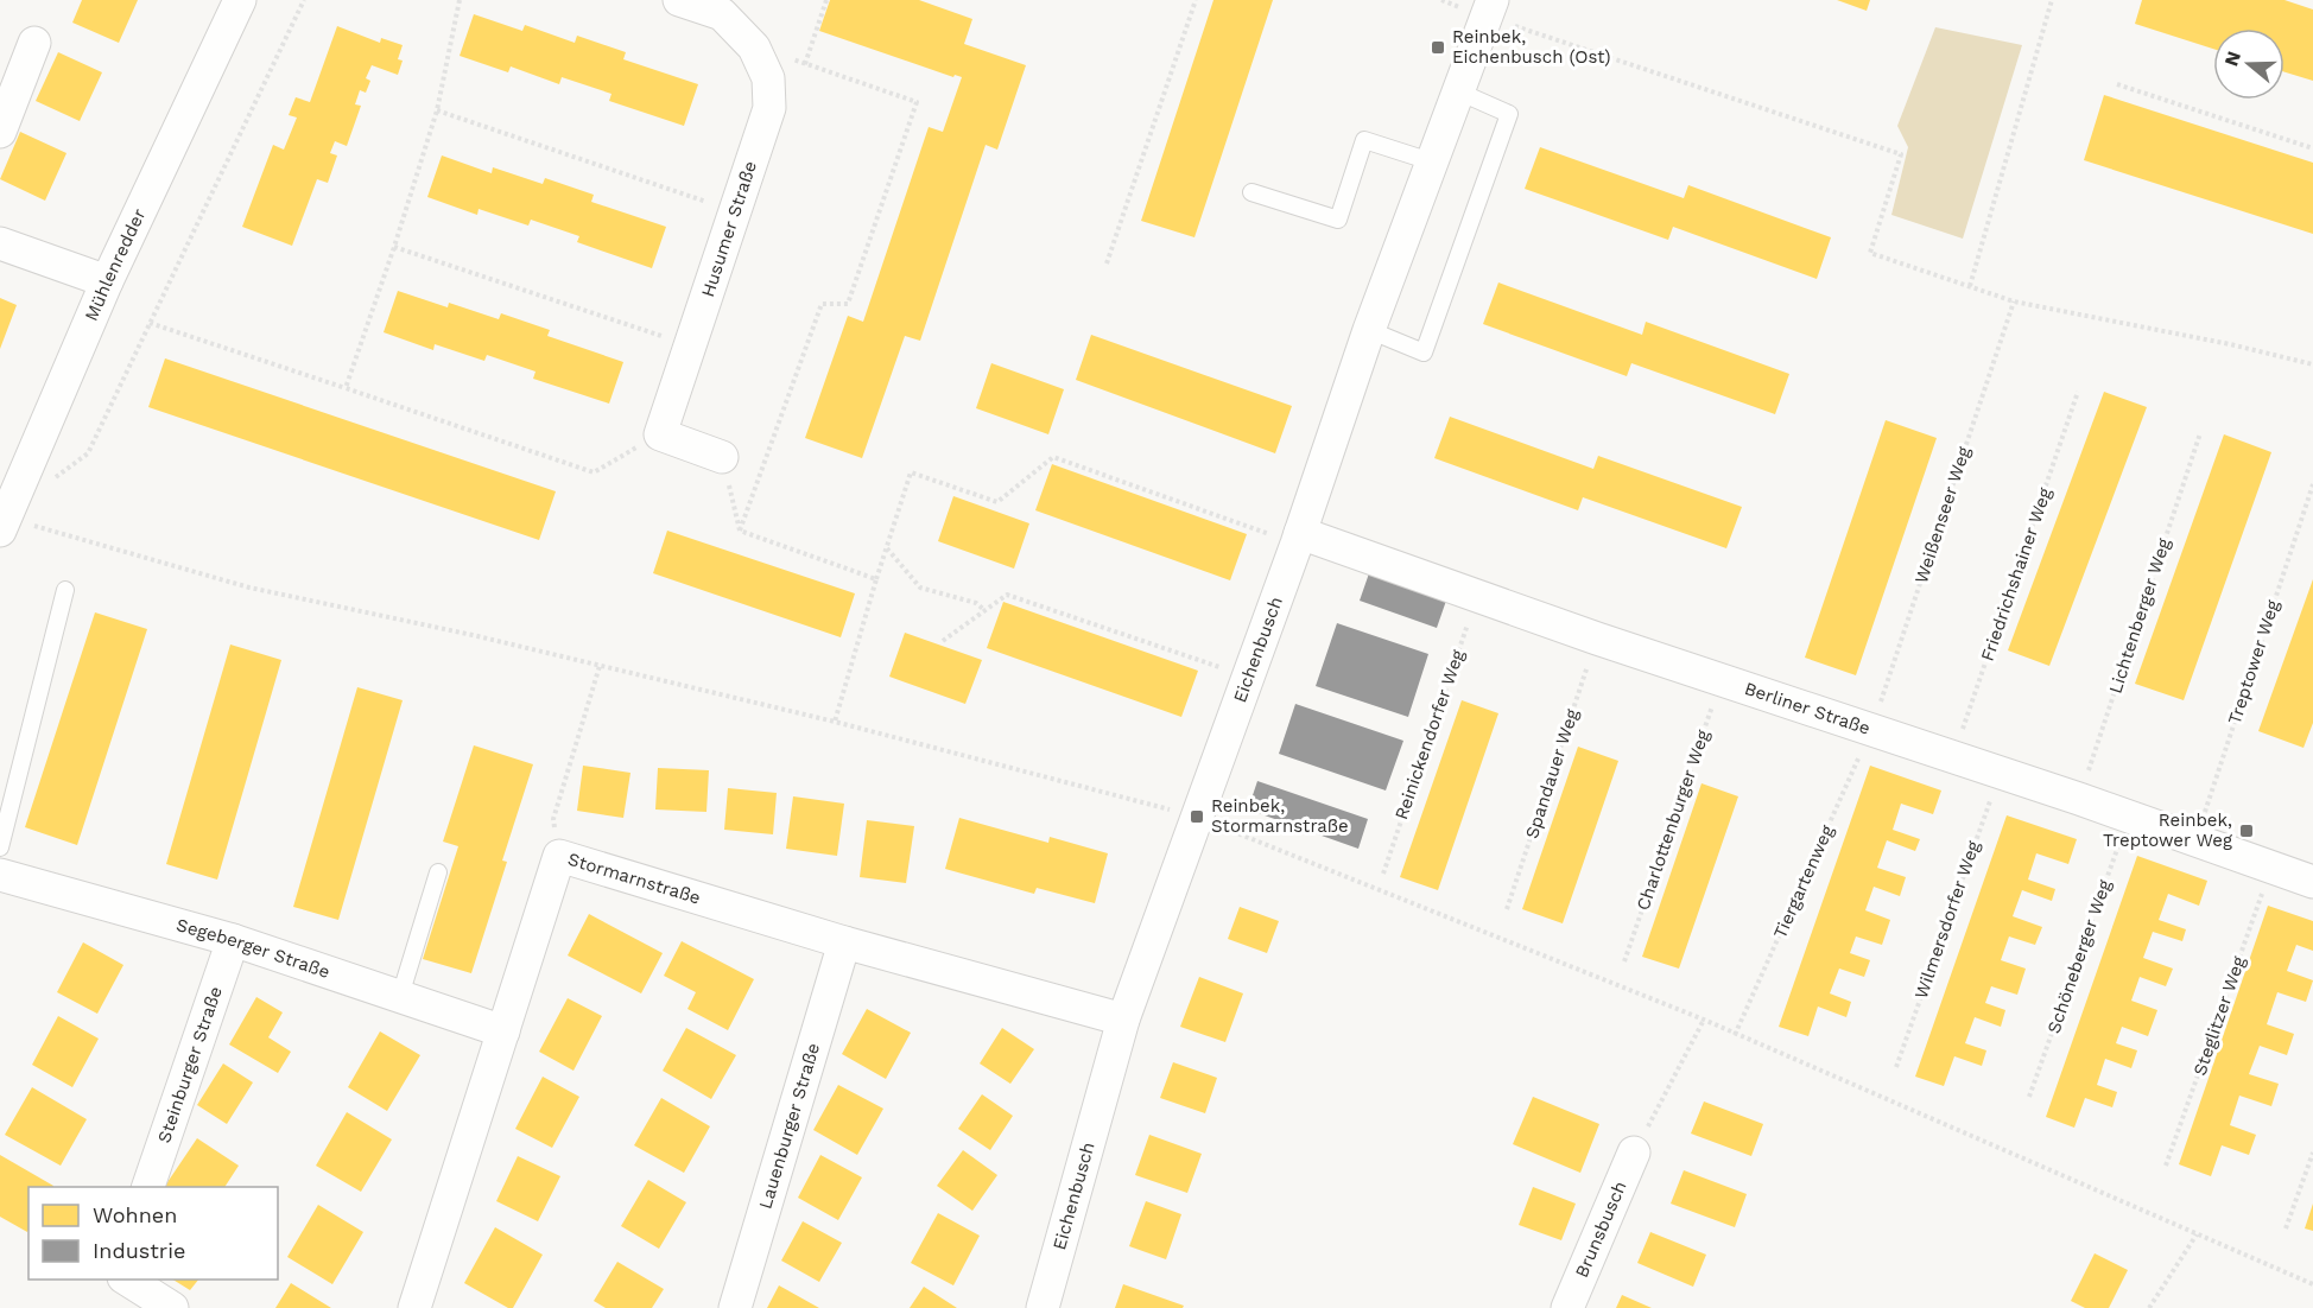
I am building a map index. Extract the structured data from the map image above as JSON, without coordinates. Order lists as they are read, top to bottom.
{
  "streets": {
    "street": [
      "Husumer Straße",
      "Mühlenredder",
      "Eichenbusch",
      "Berliner Straße",
      "Stormarnstraße",
      "Segeberger Straße",
      "Steinburger Straße",
      "Lauenburger Straße",
      "Brunsbusch"
    ],
    "path": [
      "Weißenseer Weg",
      "Friedrichshainer Weg",
      "Lichtenberger Weg",
      "Treptower Weg",
      "Reinickendorfer Weg",
      "Spandauer Weg",
      "Charlottenburger Weg",
      "Tiergartenweg",
      "Wilmersdorfer Weg",
      "Schöneberger Weg",
      "Steglitzer Weg"
    ]
  },
  "crossings": [
    ["Weißenseer Weg", "Berliner Straße"],
    ["Weißenseer Weg", "Tiergartenweg"],
    ["Friedrichshainer Weg", "Berliner Straße"],
    ["Lichtenberger Weg", "Berliner Straße"],
    ["Eichenbusch", "Berliner Straße"],
    ["Eichenbusch", "Stormarnstraße"],
    ["Treptower Weg", "Berliner Straße"],
    ["Berliner Straße", "Reinickendorfer Weg"],
    ["Berliner Straße", "Spandauer Weg"],
    ["Berliner Straße", "Charlottenburger Weg"],
    ["Berliner Straße", "Tiergartenweg"],
    ["Berliner Straße", "Wilmersdorfer Weg"],
    ["Berliner Straße", "Schöneberger Weg"],
    ["Berliner Straße", "Steglitzer Weg"],
    ["Stormarnstraße", "Segeberger Straße"],
    ["Stormarnstraße", "Lauenburger Straße"],
    ["Segeberger Straße", "Steinburger Straße"]
  ],
  "places": {
    "transit": ["Reinbek, Eichenbusch (Ost)", "Reinbek, Stormarnstraße", "Reinbek, Treptower Weg"]
  },
  "legend": ["Wohnen", "Industrie"],
  "north": "left"
}
